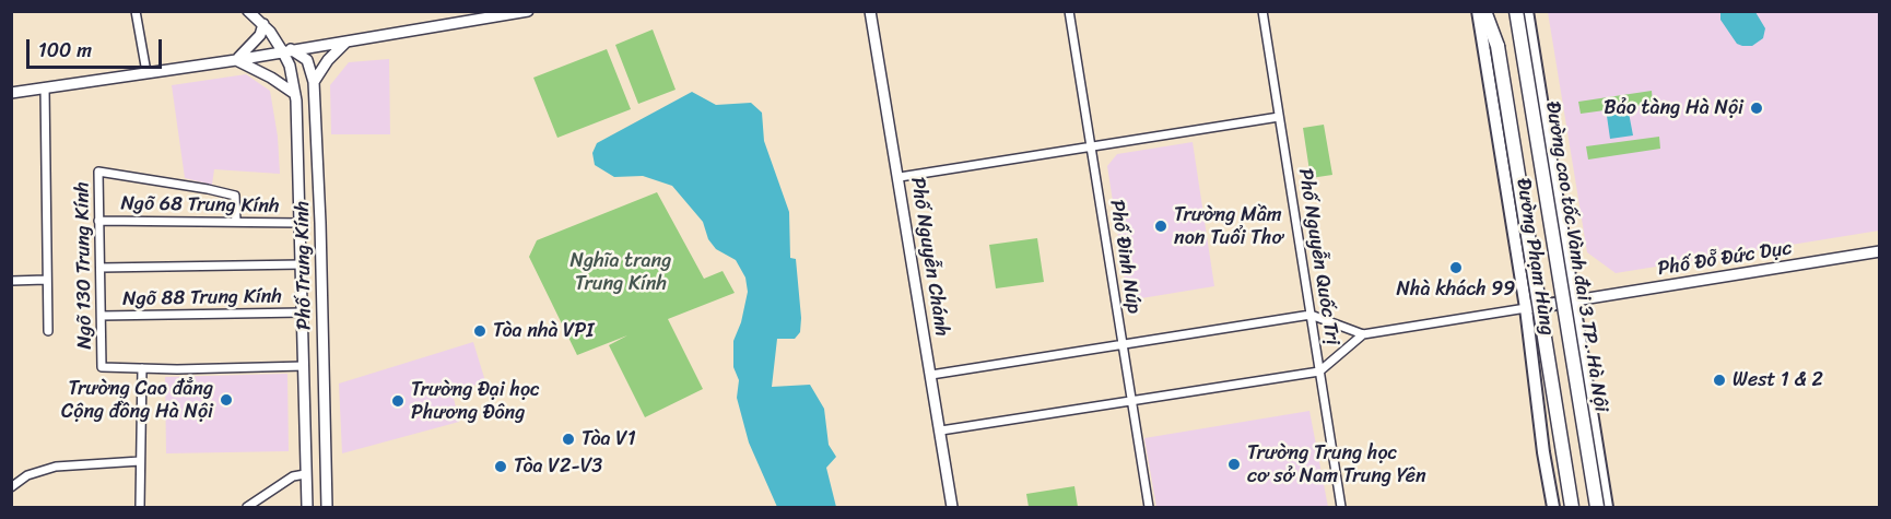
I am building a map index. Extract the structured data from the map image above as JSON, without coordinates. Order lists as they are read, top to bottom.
{
  "streets": {
    "highway": ["Đường cao tốc Vành đai 3 TP. Hà Nội"],
    "main road": ["Đường Phạm Hùng"],
    "street": [
      "Ngõ 68 Trung Kính",
      "Phố Nguyễn Chánh",
      "Phố Đinh Núp",
      "Phố Nguyễn Quốc Trị",
      "Phố Đỗ Đức Dục",
      "Ngõ 130 Trung Kính",
      "Phố Trung Kính",
      "Ngõ 88 Trung Kính"
    ]
  },
  "crossings": [
    ["Ngõ 68 Trung Kính", "Ngõ 130 Trung Kính"],
    ["Ngõ 68 Trung Kính", "Phố Trung Kính"],
    ["Đường Phạm Hùng", "Phố Đỗ Đức Dục"],
    ["Ngõ 130 Trung Kính", "Ngõ 88 Trung Kính"],
    ["Phố Trung Kính", "Ngõ 88 Trung Kính"]
  ],
  "parks": ["Nghĩa trang Trung Kính"],
  "places": [
    "Bảo tàng Hà Nội",
    "Trường Mầm non Tuổi Thơ",
    "Nhà khách 99",
    "Tòa nhà VPI",
    "West 1 & 2",
    "Trường Cao đẳng Cộng đồng Hà Nội",
    "Trường Đại học Phương Đông",
    "Tòa V1",
    "Trường Trung học cơ sở Nam Trung Yên",
    "Tòa V2-V3"
  ],
  "scale_bar": "100 m"
}
